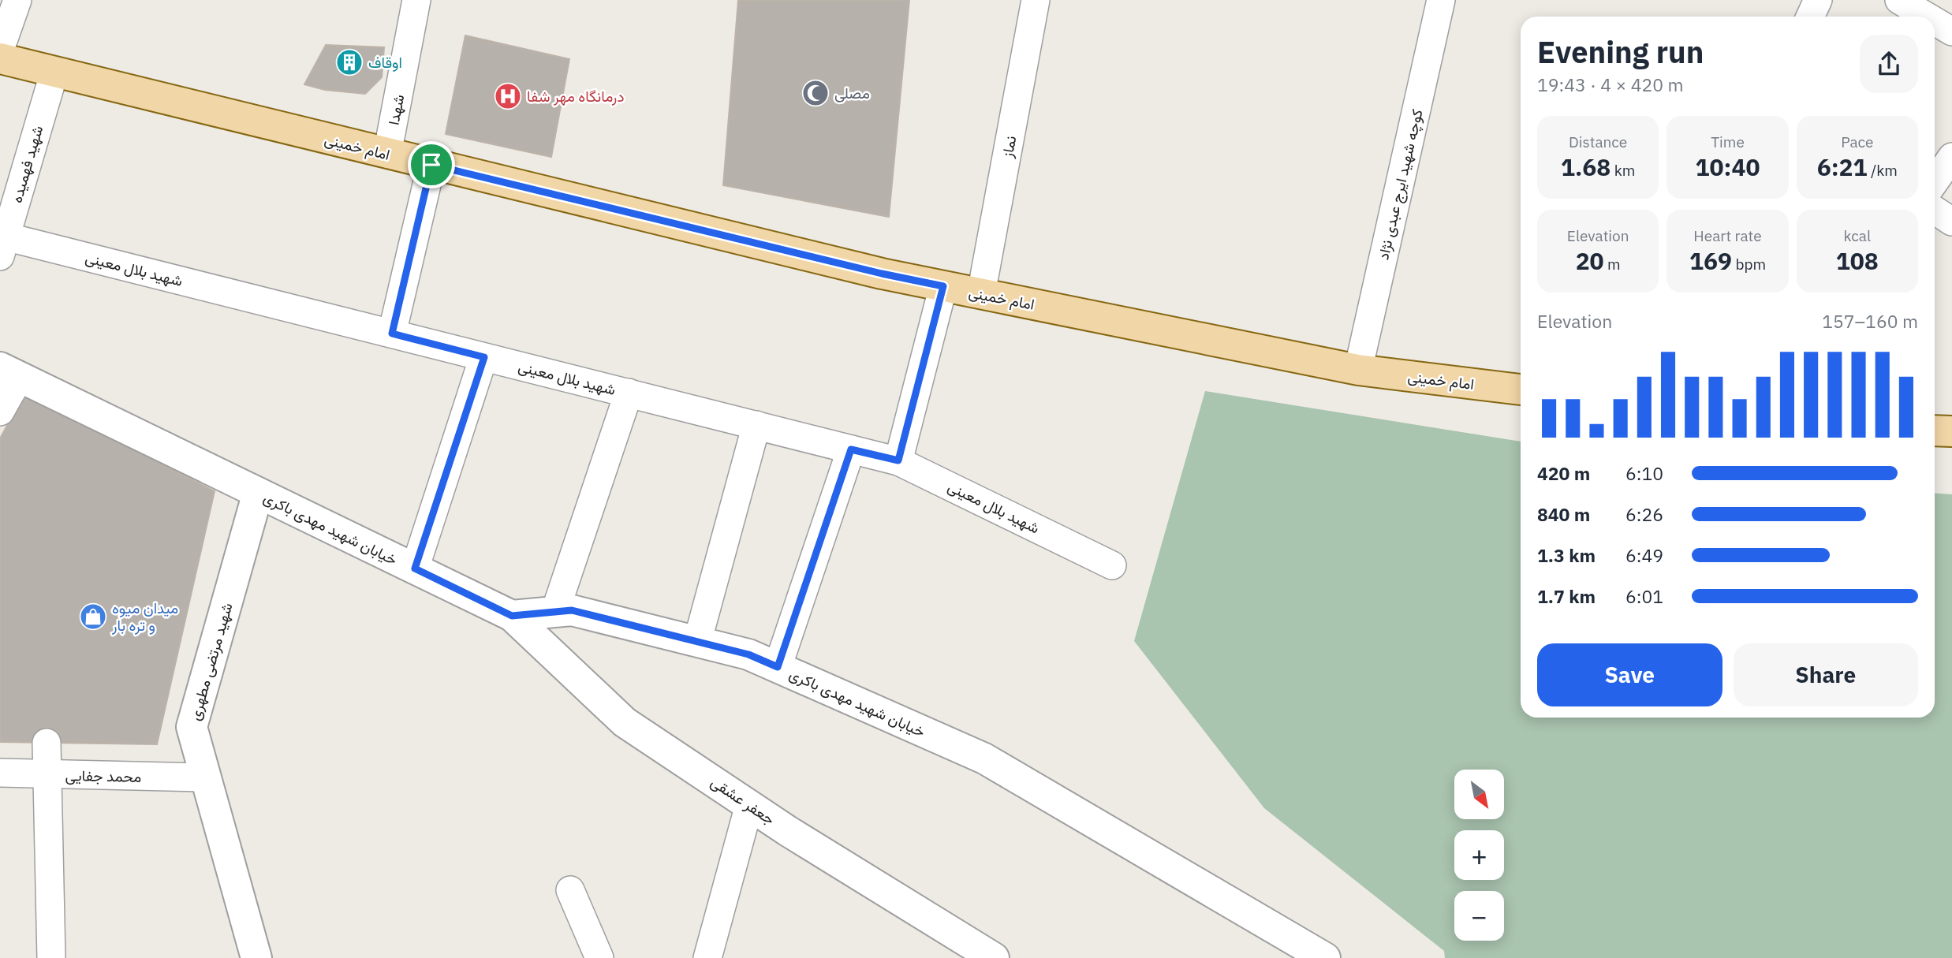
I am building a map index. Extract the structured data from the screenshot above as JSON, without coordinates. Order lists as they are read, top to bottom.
{
  "streets": {
    "main road": ["امام خمینی"],
    "street": [
      "شهدا",
      "نماز",
      "شهید فهمیده",
      "کوچه شهید ایرج عبدی نژاد",
      "شهید بلال معینی",
      "خیابان شهید مهدی باکری",
      "شهید مرتضی مطهری",
      "محمد جفایی",
      "جعفر عشقی"
    ]
  },
  "crossings": [
    ["شهدا", "امام خمینی"],
    ["امام خمینی", "نماز"],
    ["امام خمینی", "شهید فهمیده"],
    ["امام خمینی", "کوچه شهید ایرج عبدی نژاد"],
    ["شهید فهمیده", "شهید بلال معینی"],
    ["خیابان شهید مهدی باکری", "شهید مرتضی مطهری"],
    ["خیابان شهید مهدی باکری", "جعفر عشقی"],
    ["شهید مرتضی مطهری", "محمد جفایی"]
  ],
  "places": {
    "building": ["اوقاف"],
    "mosque": ["مصلی"],
    "hospital": ["درمانگاه مهر شفا"],
    "shop": ["میدان میوه و تره بار"]
  },
  "north": "bottom right",
  "page": {
    "heading": ["Evening run", "19:43 · 4 × 420 m"],
    "stats": [
      ["Distance", "1.68 km"],
      ["Time", "10:40"],
      ["Pace", "6:21 /km"],
      ["Elevation", "20 m"],
      ["Heart rate", "169 bpm"],
      ["kcal", "108"]
    ],
    "chart": ["Elevation", "157–160 m"],
    "list": [
      {
        "name": "420 m",
        "note": "6:10"
      },
      {
        "name": "840 m",
        "note": "6:26"
      },
      {
        "name": "1.3 km",
        "note": "6:49"
      },
      {
        "name": "1.7 km",
        "note": "6:01"
      }
    ],
    "buttons": ["Save", "Share"],
    "map_buttons": ["+", "−"]
  }
}
